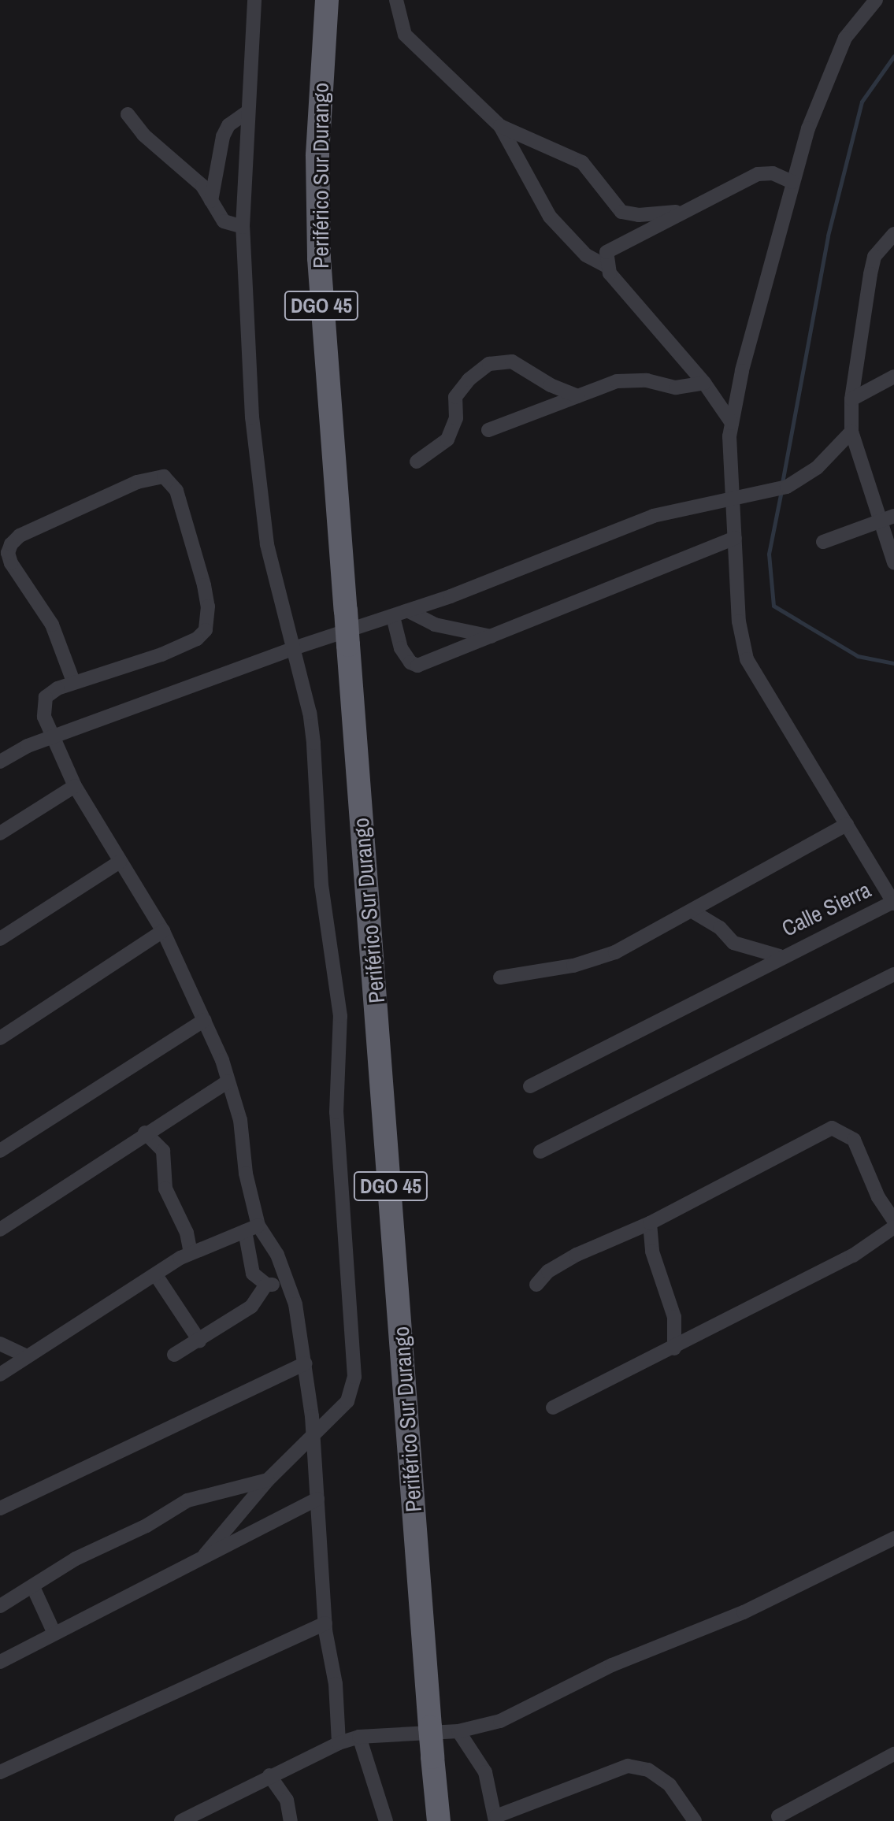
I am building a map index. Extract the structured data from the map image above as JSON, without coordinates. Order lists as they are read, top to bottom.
{
  "streets": {
    "highway": ["Periférico Sur Durango", "DGO 45"],
    "street": ["Calle Sierra"]
  }
}
